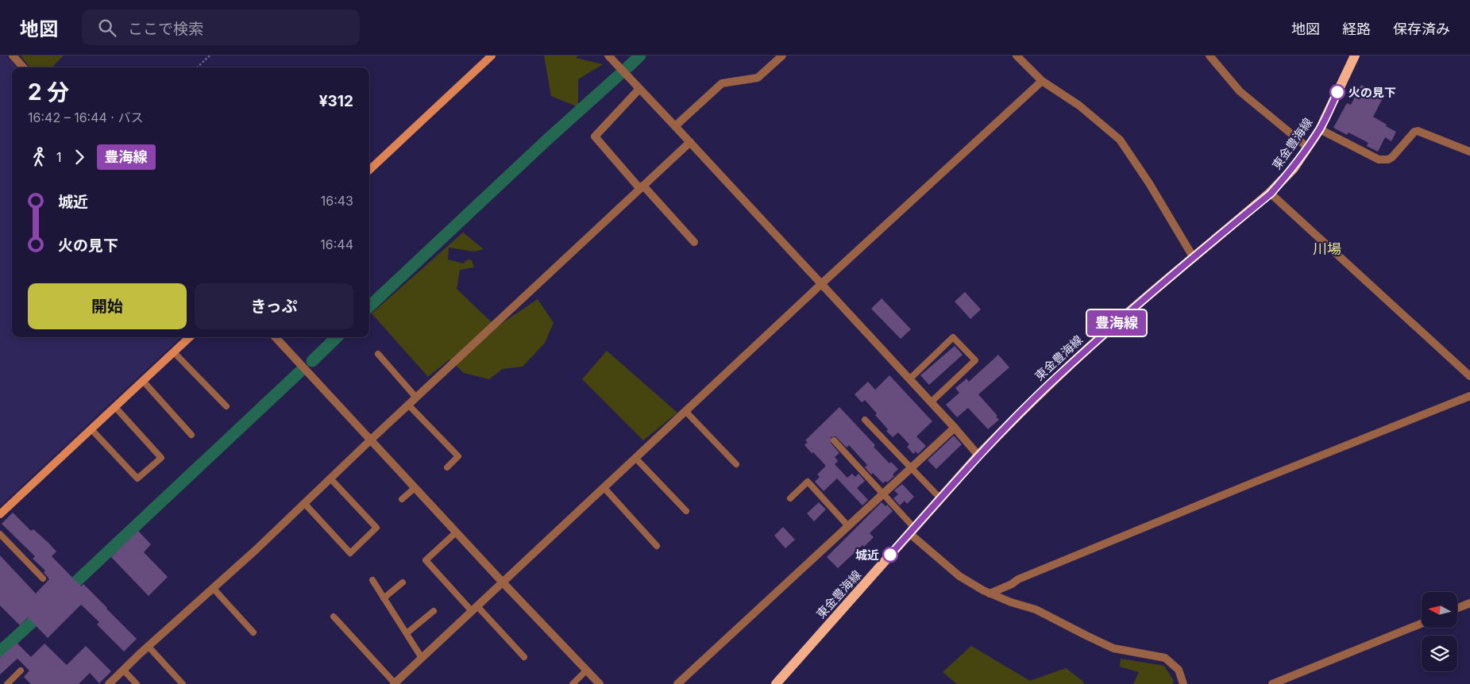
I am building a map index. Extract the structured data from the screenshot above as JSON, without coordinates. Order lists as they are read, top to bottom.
{
  "streets": {
    "main road": ["東金豊海線"]
  },
  "districts": ["川場"],
  "places": ["火の見下", "城近"],
  "lines": ["bus line 豊海線"],
  "north": "left",
  "page": {
    "header": "地図",
    "search": "ここで検索",
    "nav": ["地図", "経路", "保存済み"],
    "on_map": "豊海線",
    "heading": ["2 分", "16:42 – 16:44 · バス", "¥312"],
    "legs": ["1", "豊海線"],
    "list": [
      {
        "name": "城近",
        "value": "16:43"
      },
      {
        "name": "火の見下",
        "value": "16:44"
      }
    ],
    "buttons": ["開始", "きっぷ"]
  }
}
